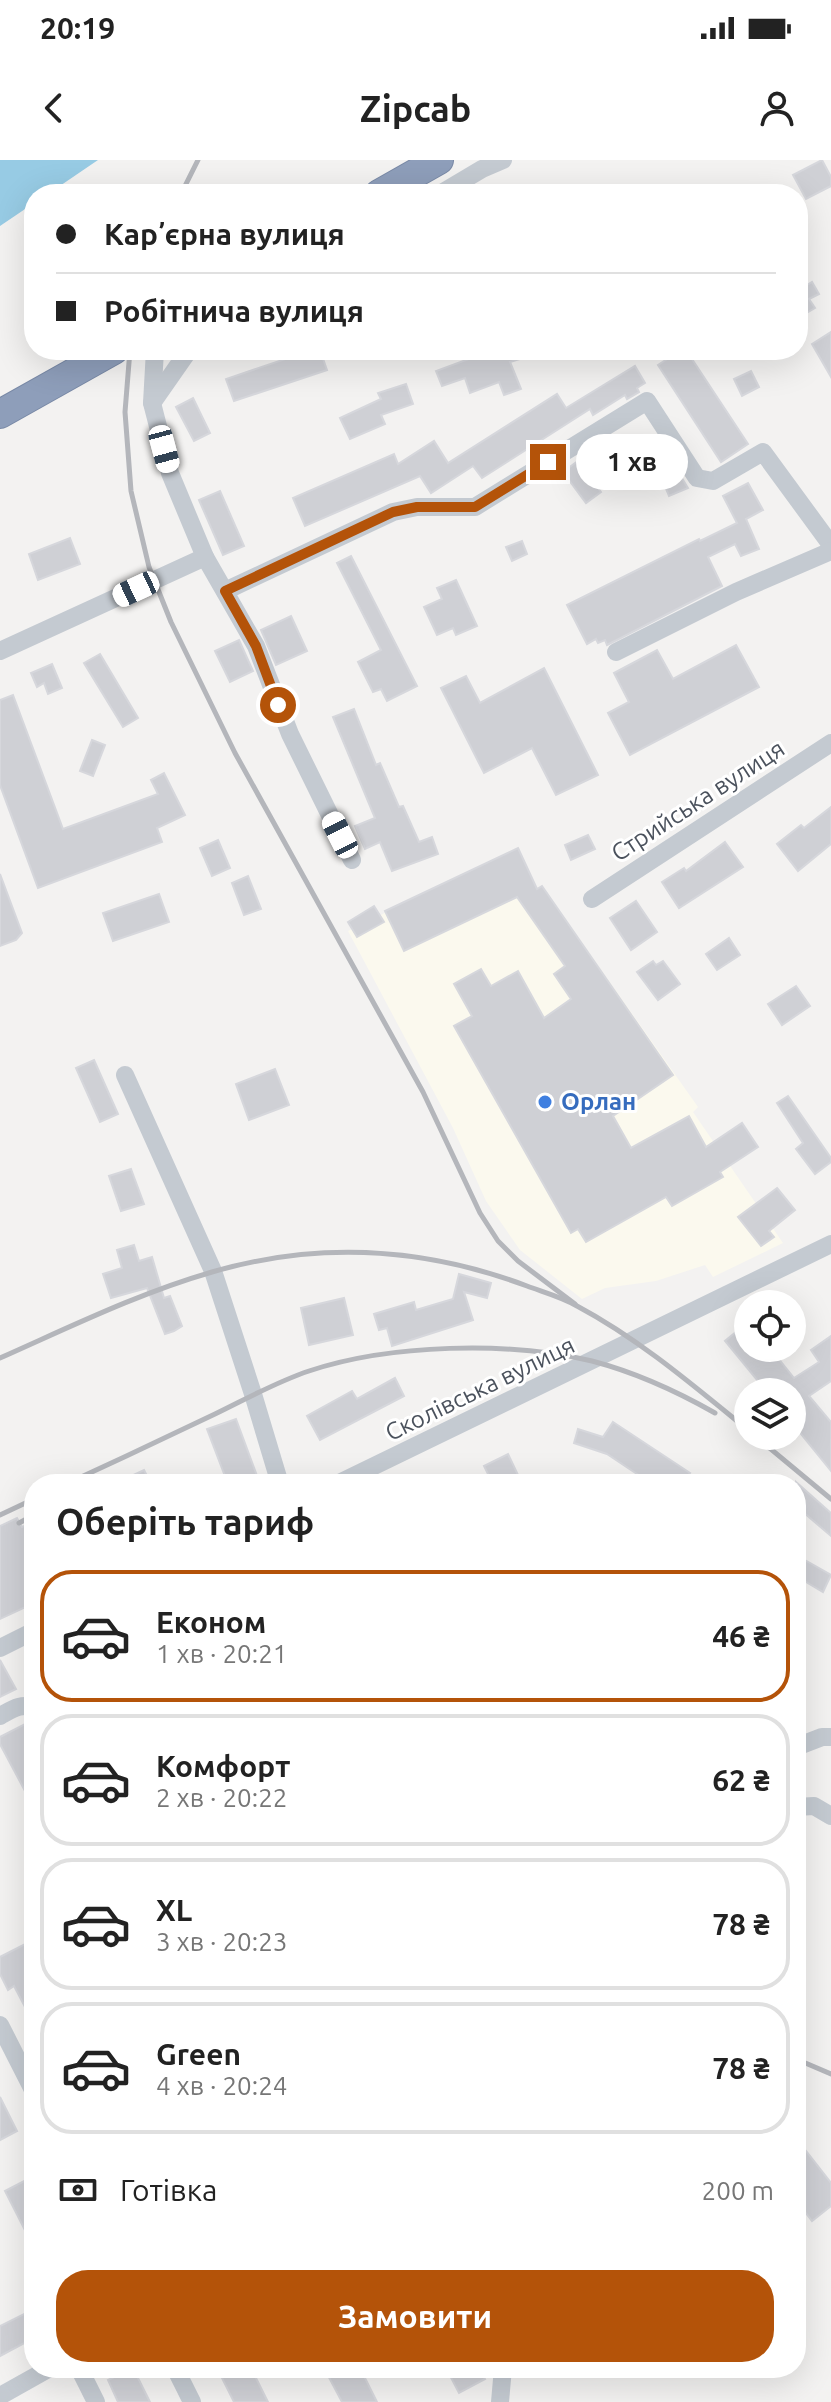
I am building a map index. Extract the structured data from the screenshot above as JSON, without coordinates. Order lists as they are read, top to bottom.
{
  "streets": {
    "street": ["Стрийська вулиця", "Сколівська вулиця"]
  },
  "places": ["Орлан"],
  "page": {
    "status": "20:19",
    "header": "Zipcab",
    "banner": ["Карʼєрна вулиця", "Робітнича вулиця"],
    "bubble": "1 хв",
    "heading": "Оберіть тариф",
    "list": [
      {
        "name": "Економ",
        "note": "1 хв · 20:21",
        "value": "46 ₴"
      },
      {
        "name": "Комфорт",
        "note": "2 хв · 20:22",
        "value": "62 ₴"
      },
      {
        "name": "XL",
        "note": "3 хв · 20:23",
        "value": "78 ₴"
      },
      {
        "name": "Green",
        "note": "4 хв · 20:24",
        "value": "78 ₴"
      }
    ],
    "pay": ["Готівка", "200 m"],
    "buttons": "Замовити"
  }
}
